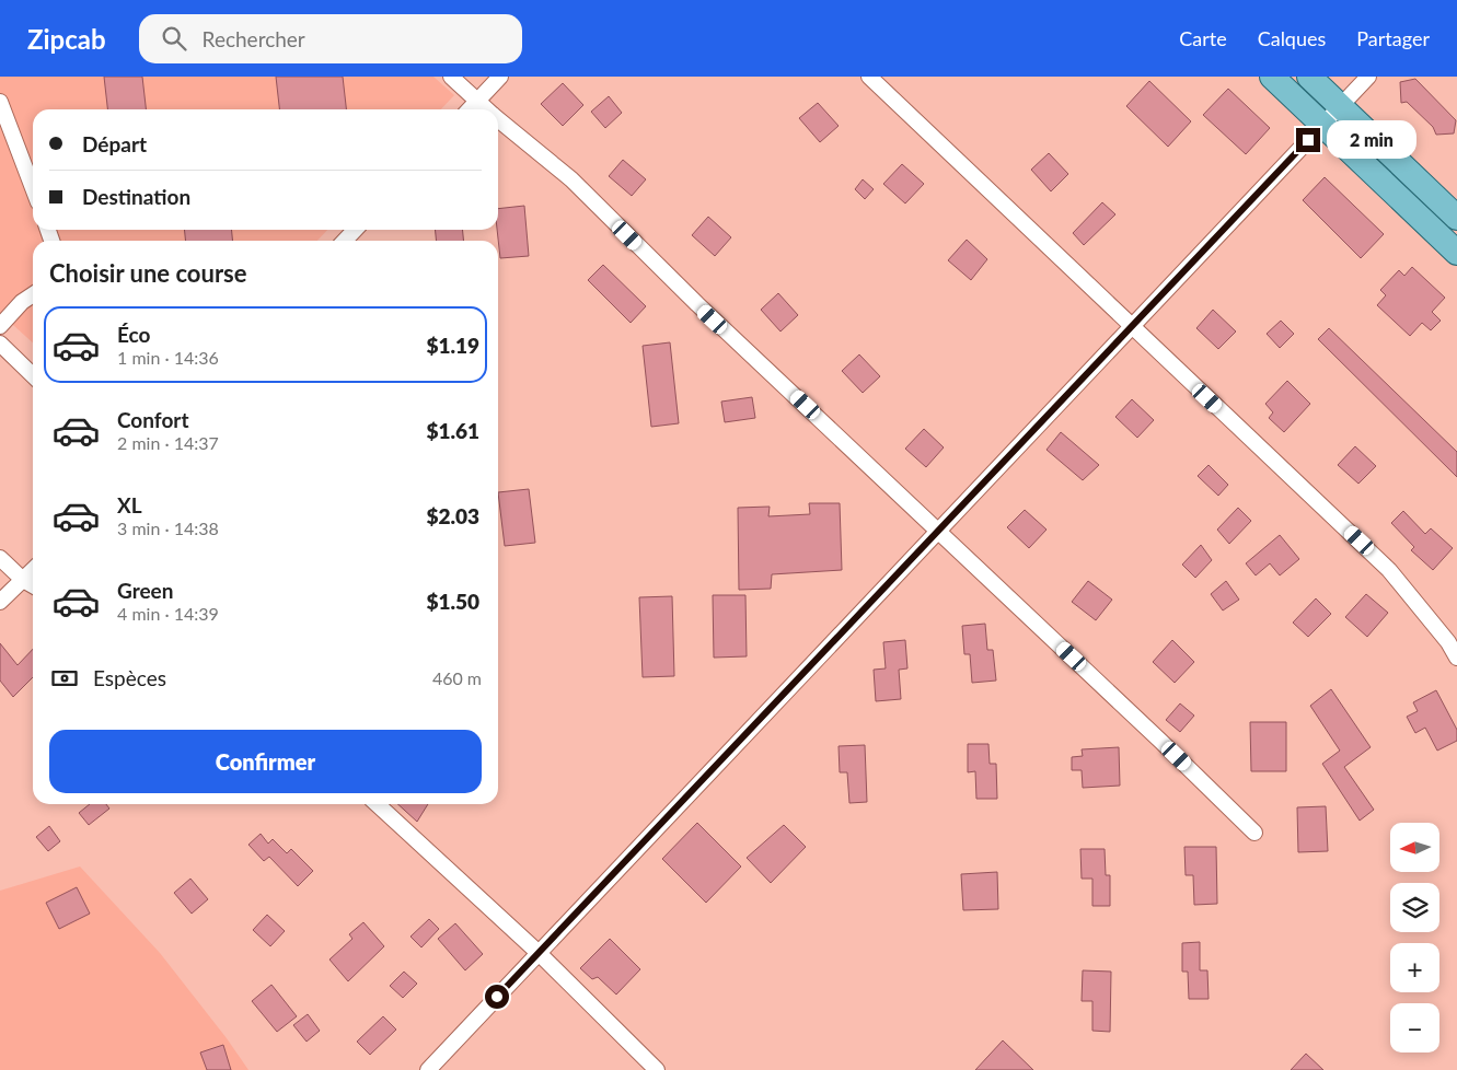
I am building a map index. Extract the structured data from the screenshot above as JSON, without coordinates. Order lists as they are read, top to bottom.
{
  "north": "left",
  "page": {
    "header": "Zipcab",
    "search": "Rechercher",
    "nav": ["Carte", "Calques", "Partager"],
    "banner": ["Départ", "Destination"],
    "bubble": "2 min",
    "heading": "Choisir une course",
    "list": [
      {
        "name": "Éco",
        "note": "1 min · 14:36",
        "value": "$1.19"
      },
      {
        "name": "Confort",
        "note": "2 min · 14:37",
        "value": "$1.61"
      },
      {
        "name": "XL",
        "note": "3 min · 14:38",
        "value": "$2.03"
      },
      {
        "name": "Green",
        "note": "4 min · 14:39",
        "value": "$1.50"
      }
    ],
    "pay": ["Espèces", "460 m"],
    "buttons": "Confirmer",
    "map_buttons": ["+", "−"]
  }
}
